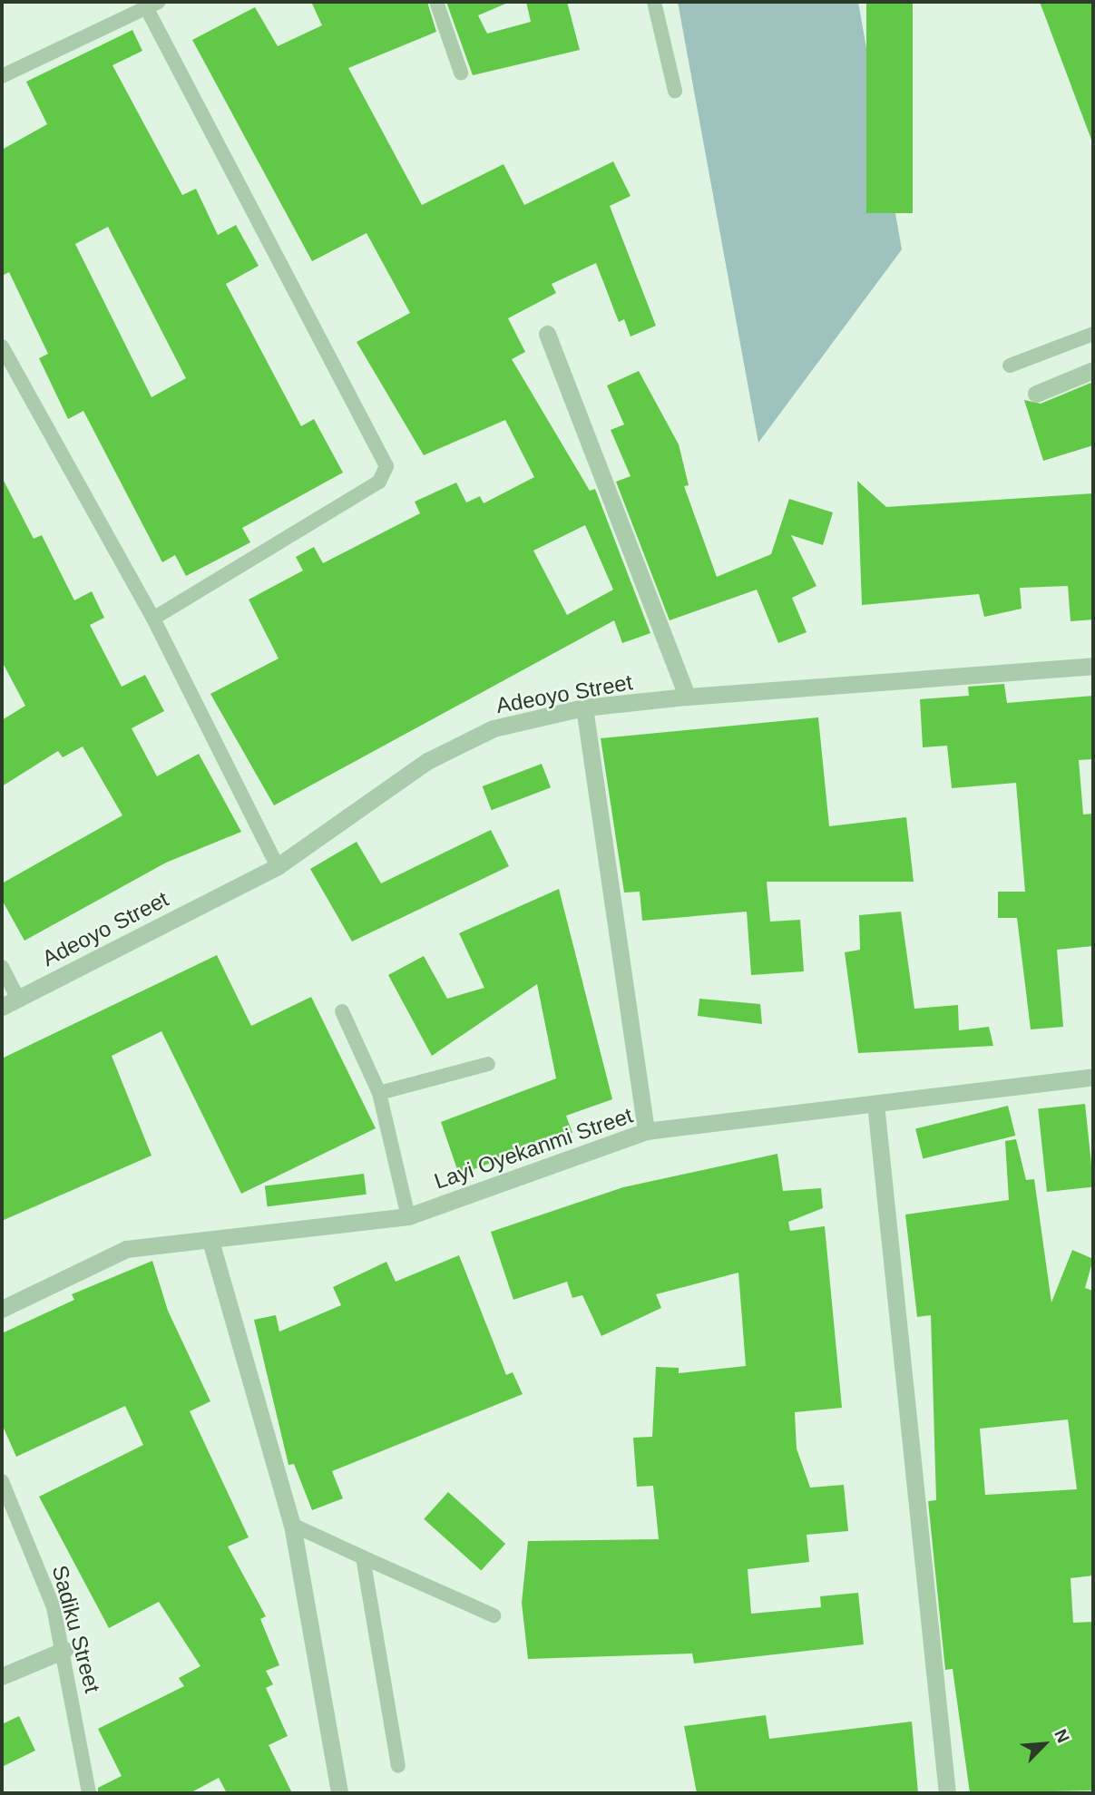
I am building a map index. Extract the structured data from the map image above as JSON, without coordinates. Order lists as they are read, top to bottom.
{
  "streets": {
    "street": ["Adeoyo Street", "Layi Oyekanmi Street"],
    "lane": ["Sadiku Street"]
  },
  "north": "top right"
}
